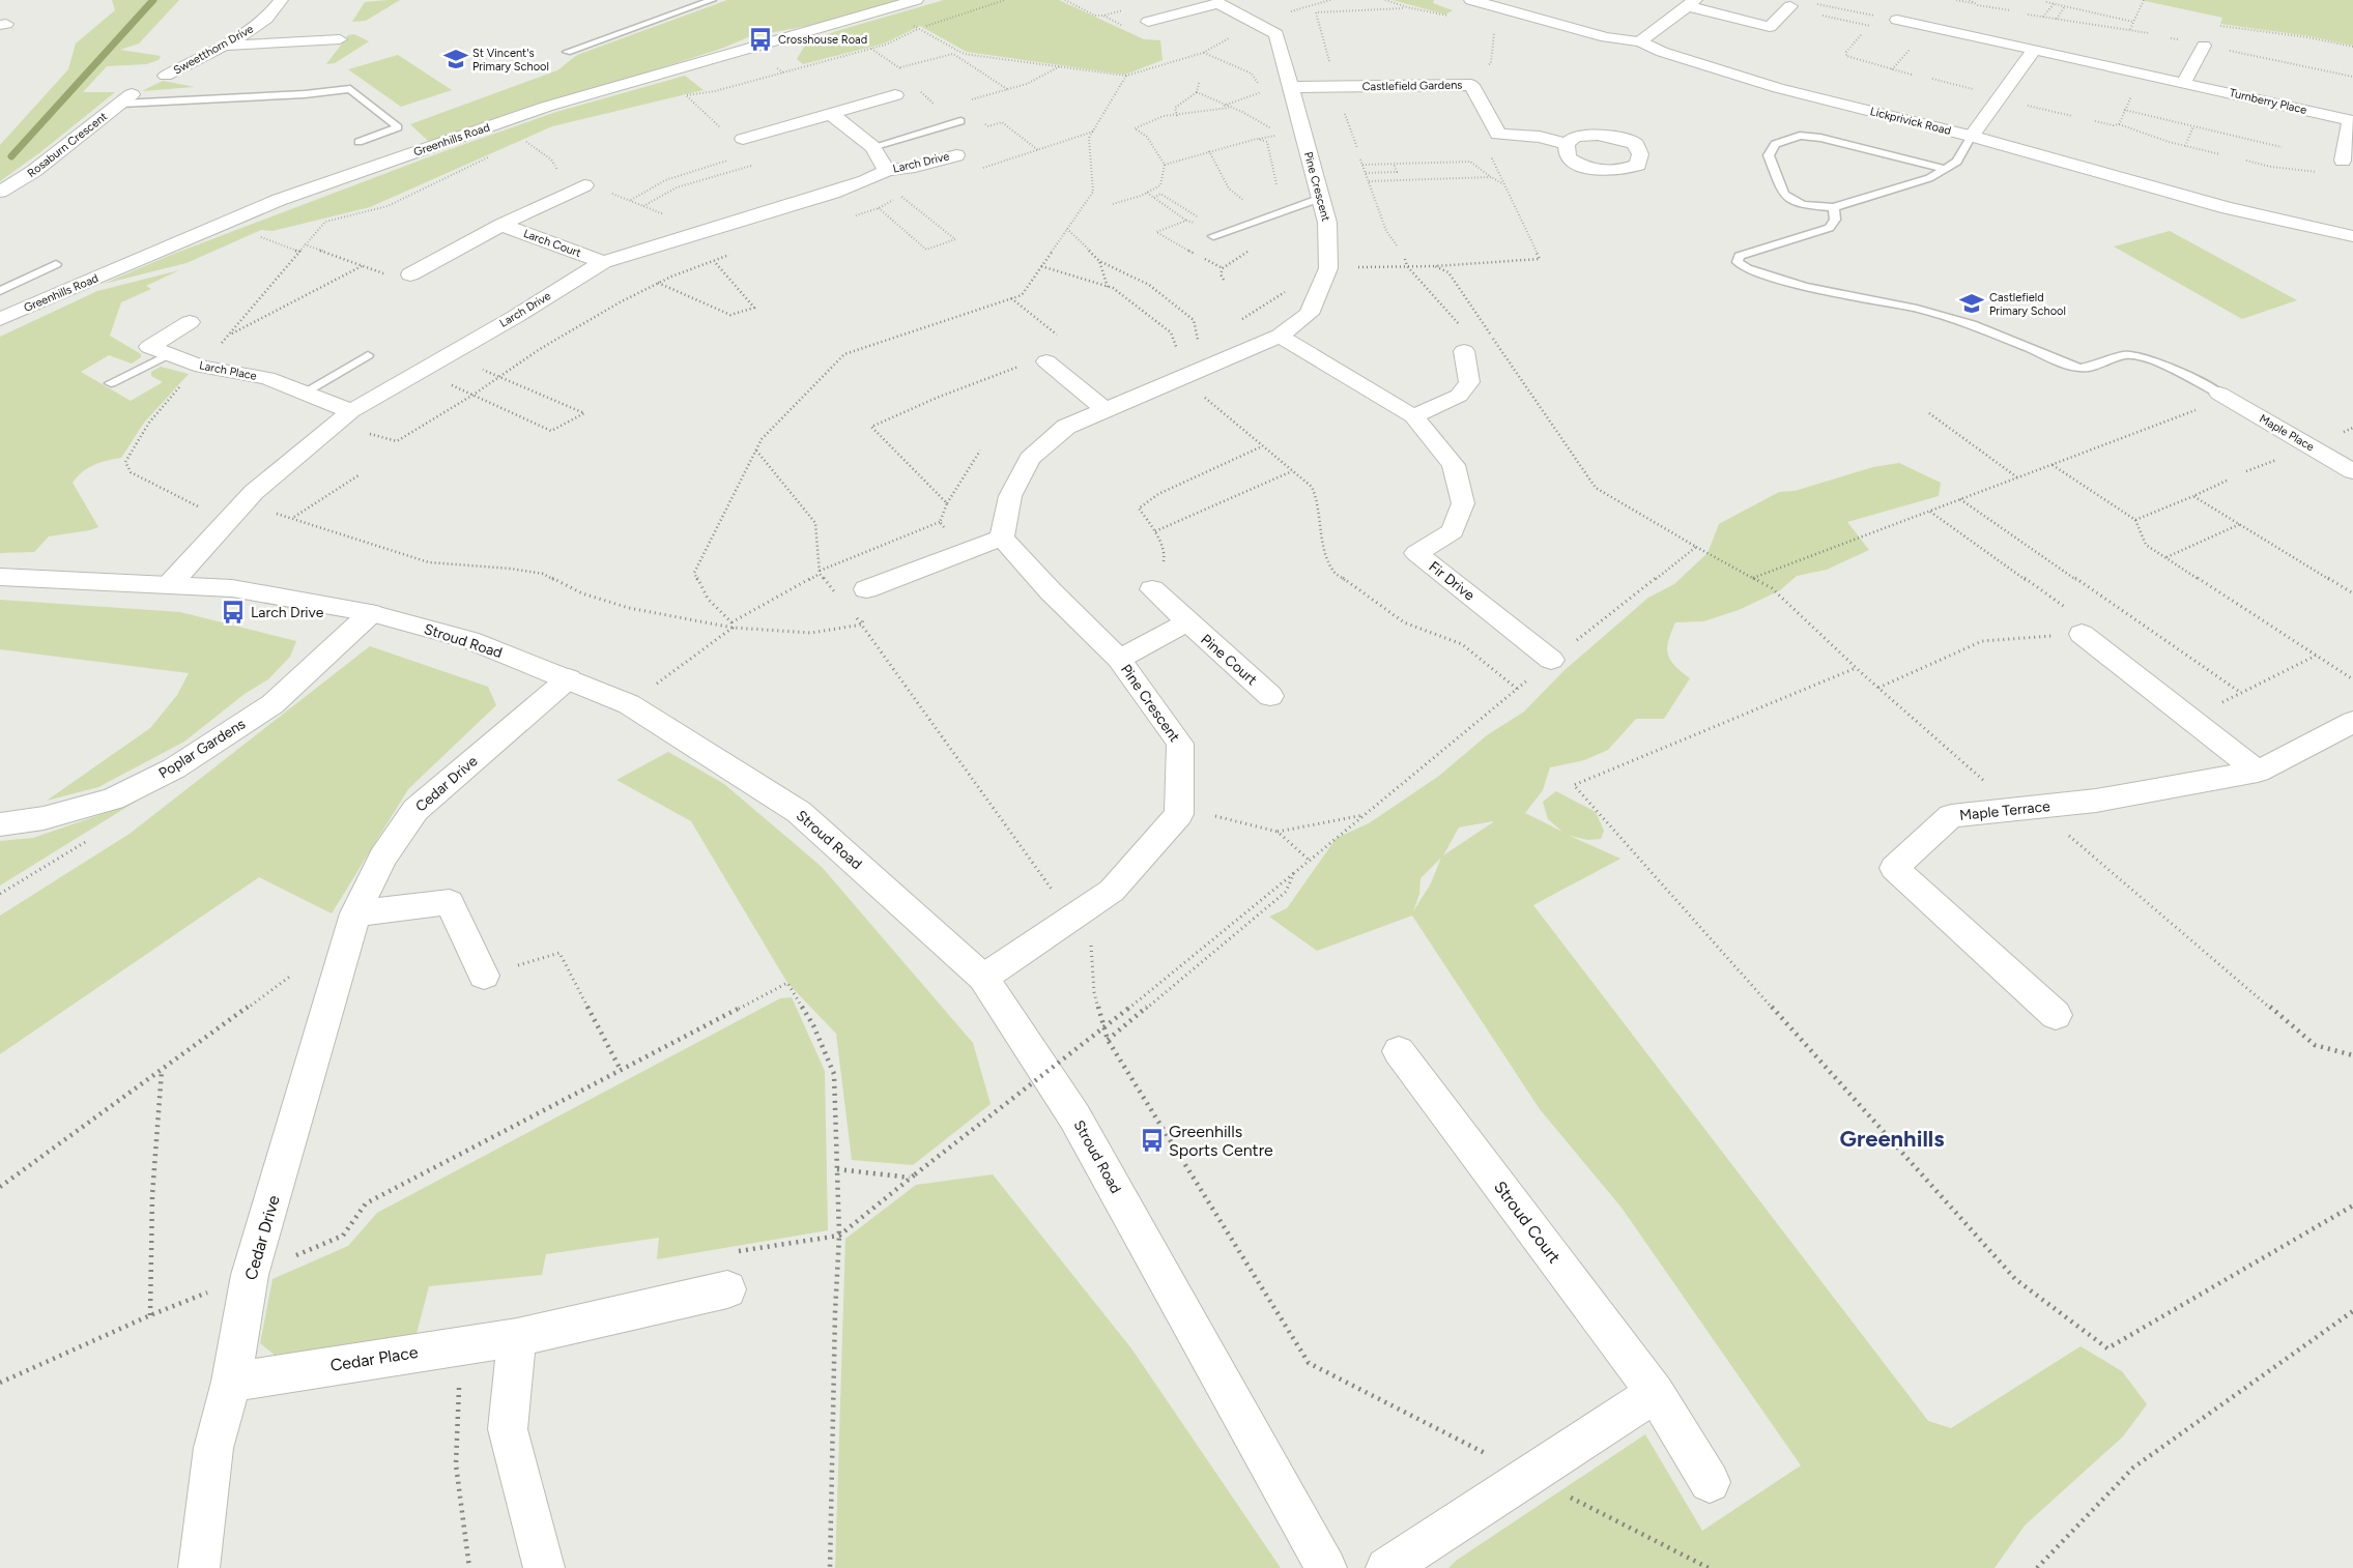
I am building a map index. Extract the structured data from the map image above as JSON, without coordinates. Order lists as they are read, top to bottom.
{
  "streets": {
    "street": [
      "Sweetthorn Drive",
      "Castlefield Gardens",
      "Turnberry Place",
      "Lickprivick Road",
      "Greenhills Road",
      "Rosaburn Crescent",
      "Larch Drive",
      "Pine Crescent",
      "Larch Court",
      "Larch Place",
      "Maple Place",
      "Fir Drive",
      "Stroud Road",
      "Pine Court",
      "Poplar Gardens",
      "Cedar Drive",
      "Maple Terrace",
      "Stroud Court",
      "Cedar Place"
    ]
  },
  "crossings": [
    ["Castlefield Gardens", "Pine Crescent"],
    ["Larch Drive", "Larch Court"],
    ["Larch Drive", "Larch Place"],
    ["Larch Drive", "Stroud Road"],
    ["Pine Crescent", "Fir Drive"],
    ["Stroud Road", "Poplar Gardens"],
    ["Stroud Road", "Cedar Drive"],
    ["Cedar Drive", "Cedar Place"]
  ],
  "districts": ["Greenhills"],
  "places": {
    "bus stop": ["Crosshouse Road", "Larch Drive", "Greenhills Sports Centre"],
    "school or university": ["St Vincent's Primary School", "Castlefield Primary School"]
  }
}
